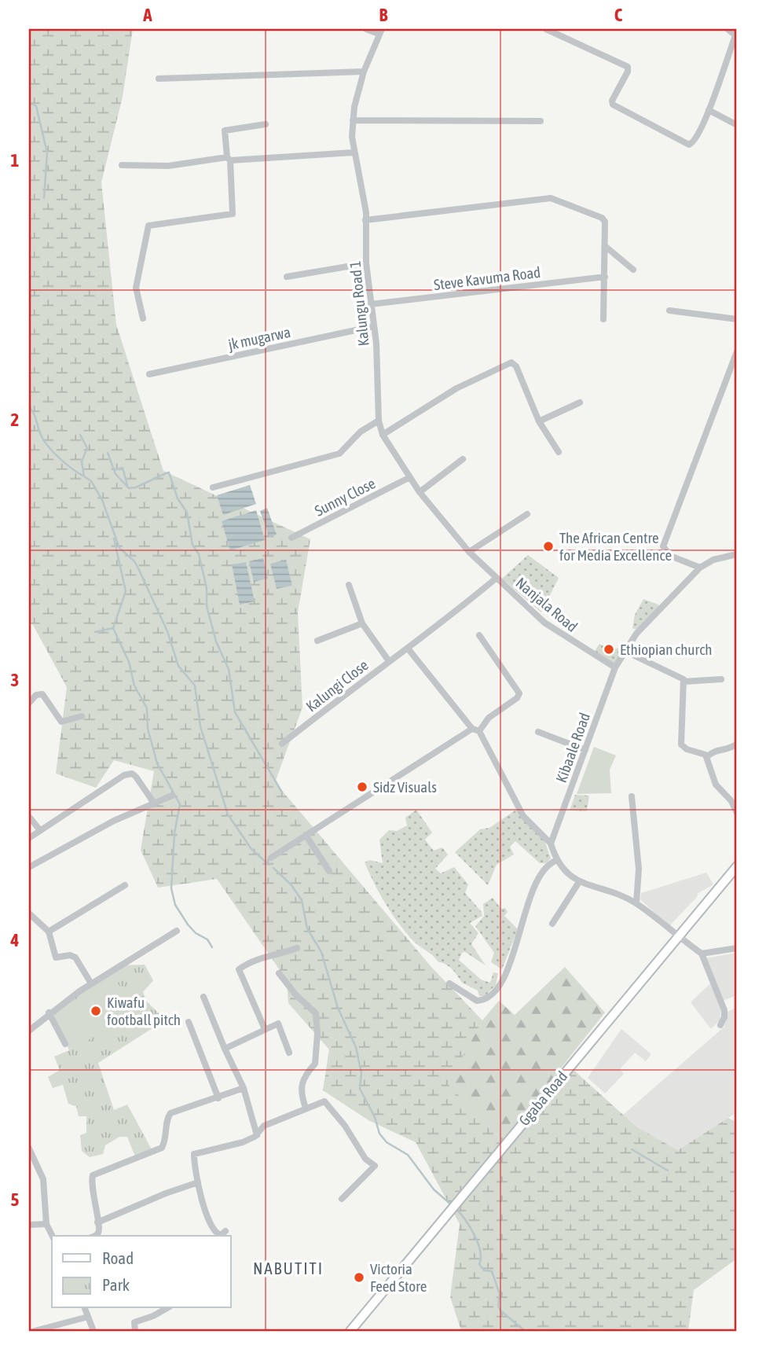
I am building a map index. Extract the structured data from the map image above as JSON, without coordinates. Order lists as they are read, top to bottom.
{
  "streets": {
    "main road": ["Ggaba Road"],
    "street": [
      "Steve Kavuma Road",
      "Kalungu Road 1",
      "jk mugarwa",
      "Sunny Close",
      "Nanjala Road",
      "Kalungi Close",
      "Kibaale Road"
    ]
  },
  "crossings": [
    ["Steve Kavuma Road", "Kalungu Road 1"],
    ["Kalungu Road 1", "jk mugarwa"],
    ["Kalungu Road 1", "Sunny Close"],
    ["Kalungu Road 1", "Nanjala Road"],
    ["Nanjala Road", "Kalungi Close"],
    ["Nanjala Road", "Kibaale Road"]
  ],
  "districts": ["NABUTITI"],
  "places": [
    "The African Centre for Media Excellence",
    "Ethiopian church",
    "Sidz Visuals",
    "Kiwafu football pitch",
    "Victoria Feed Store"
  ],
  "legend": ["Road", "Park"],
  "grid": {
    "columns": ["A", "B", "C"],
    "rows": [
      "1",
      "2",
      "3",
      "4",
      "5"
    ]
  }
}
